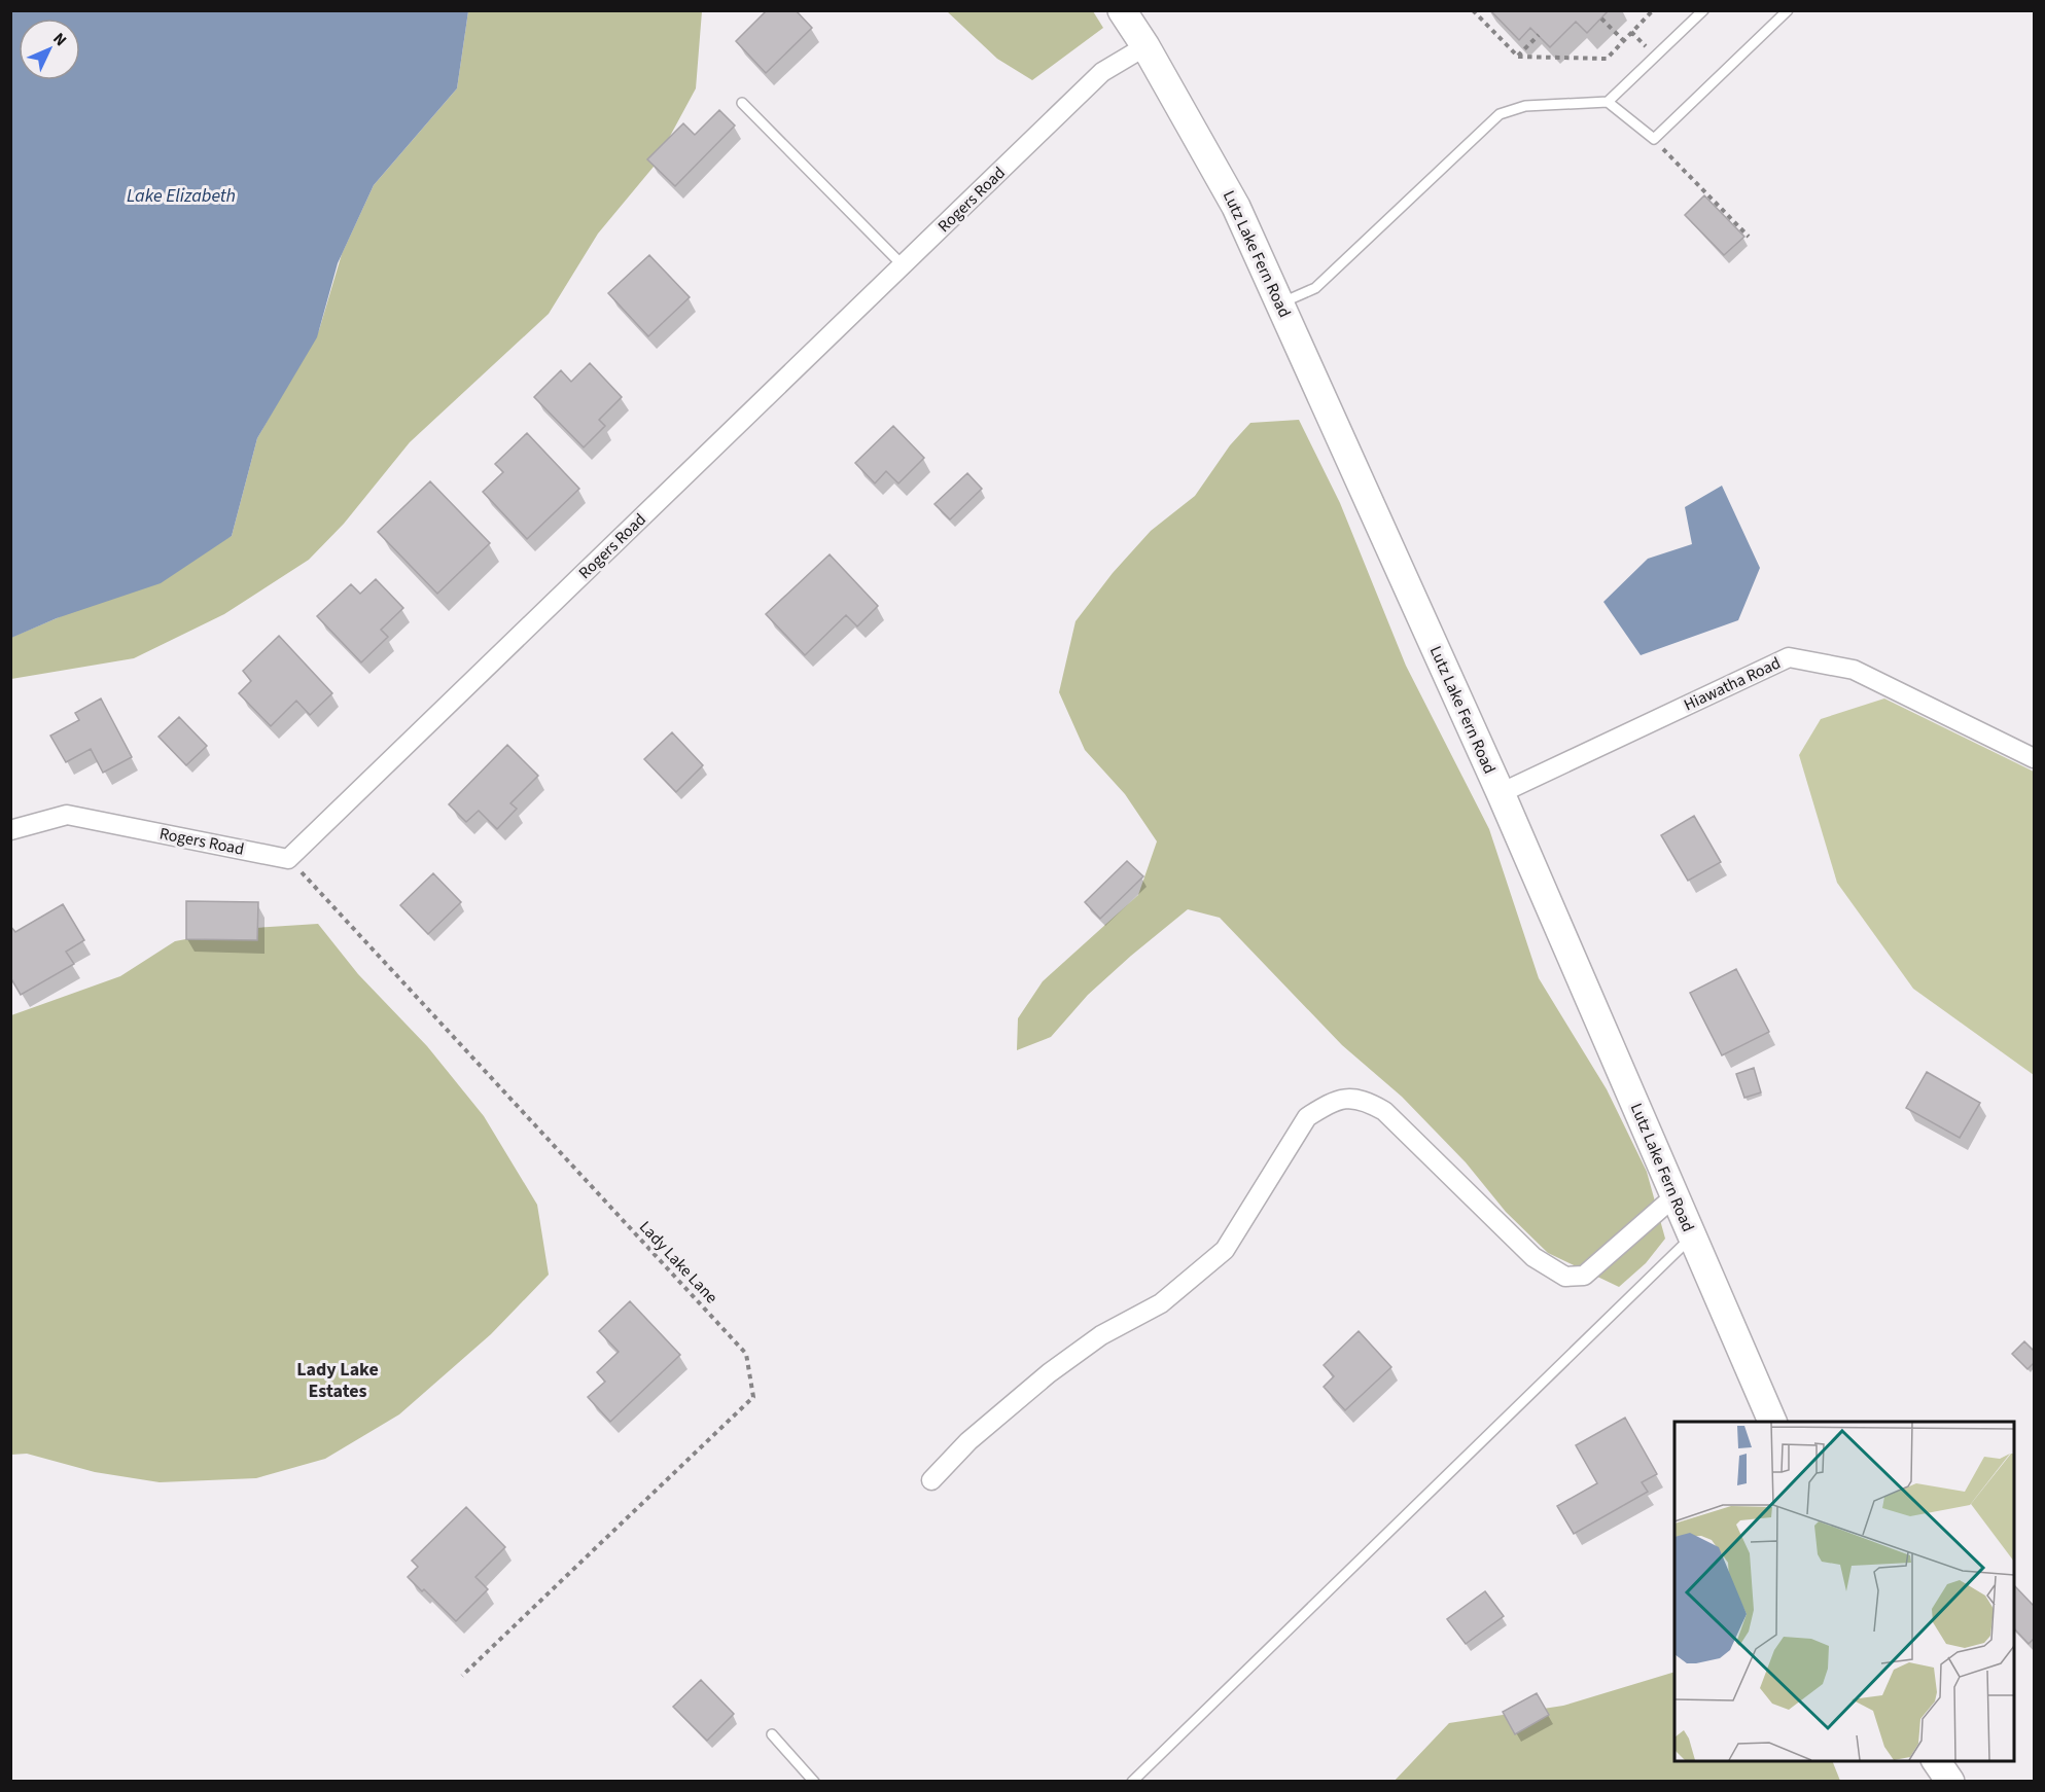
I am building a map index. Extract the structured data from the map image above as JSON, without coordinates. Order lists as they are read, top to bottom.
{
  "streets": {
    "main road": ["Lutz Lake Fern Road"],
    "street": ["Rogers Road", "Hiawatha Road"],
    "path": ["Lady Lake Lane"]
  },
  "crossings": [
    ["Rogers Road", "Lutz Lake Fern Road"],
    ["Rogers Road", "Lady Lake Lane"],
    ["Lutz Lake Fern Road", "Hiawatha Road"]
  ],
  "districts": ["Lady Lake Estates"],
  "water": ["Lake Elizabeth"],
  "north": "top right"
}
